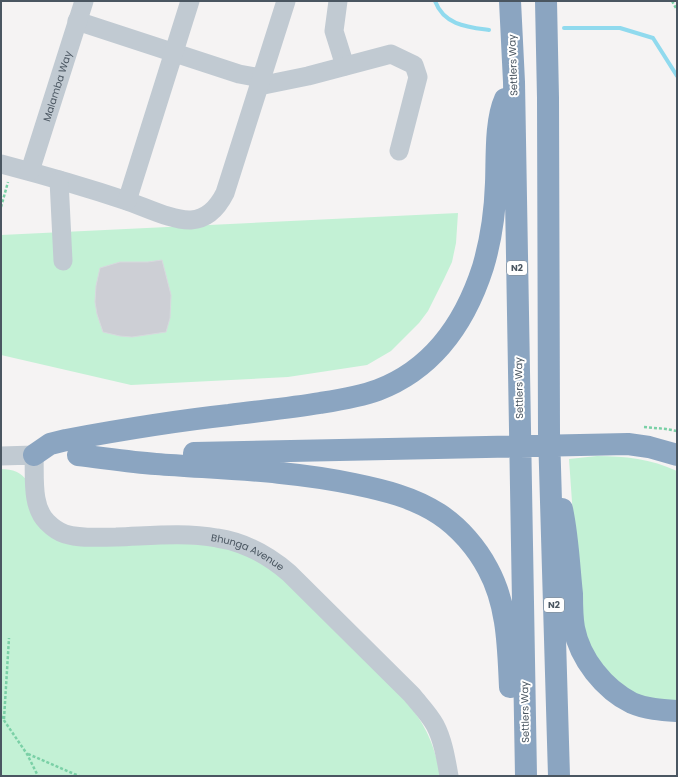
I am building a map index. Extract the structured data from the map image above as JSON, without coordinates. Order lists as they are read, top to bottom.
{
  "streets": {
    "highway": ["Settlers Way", "N2"],
    "street": ["Malamba Way", "Bhunga Avenue"]
  }
}
